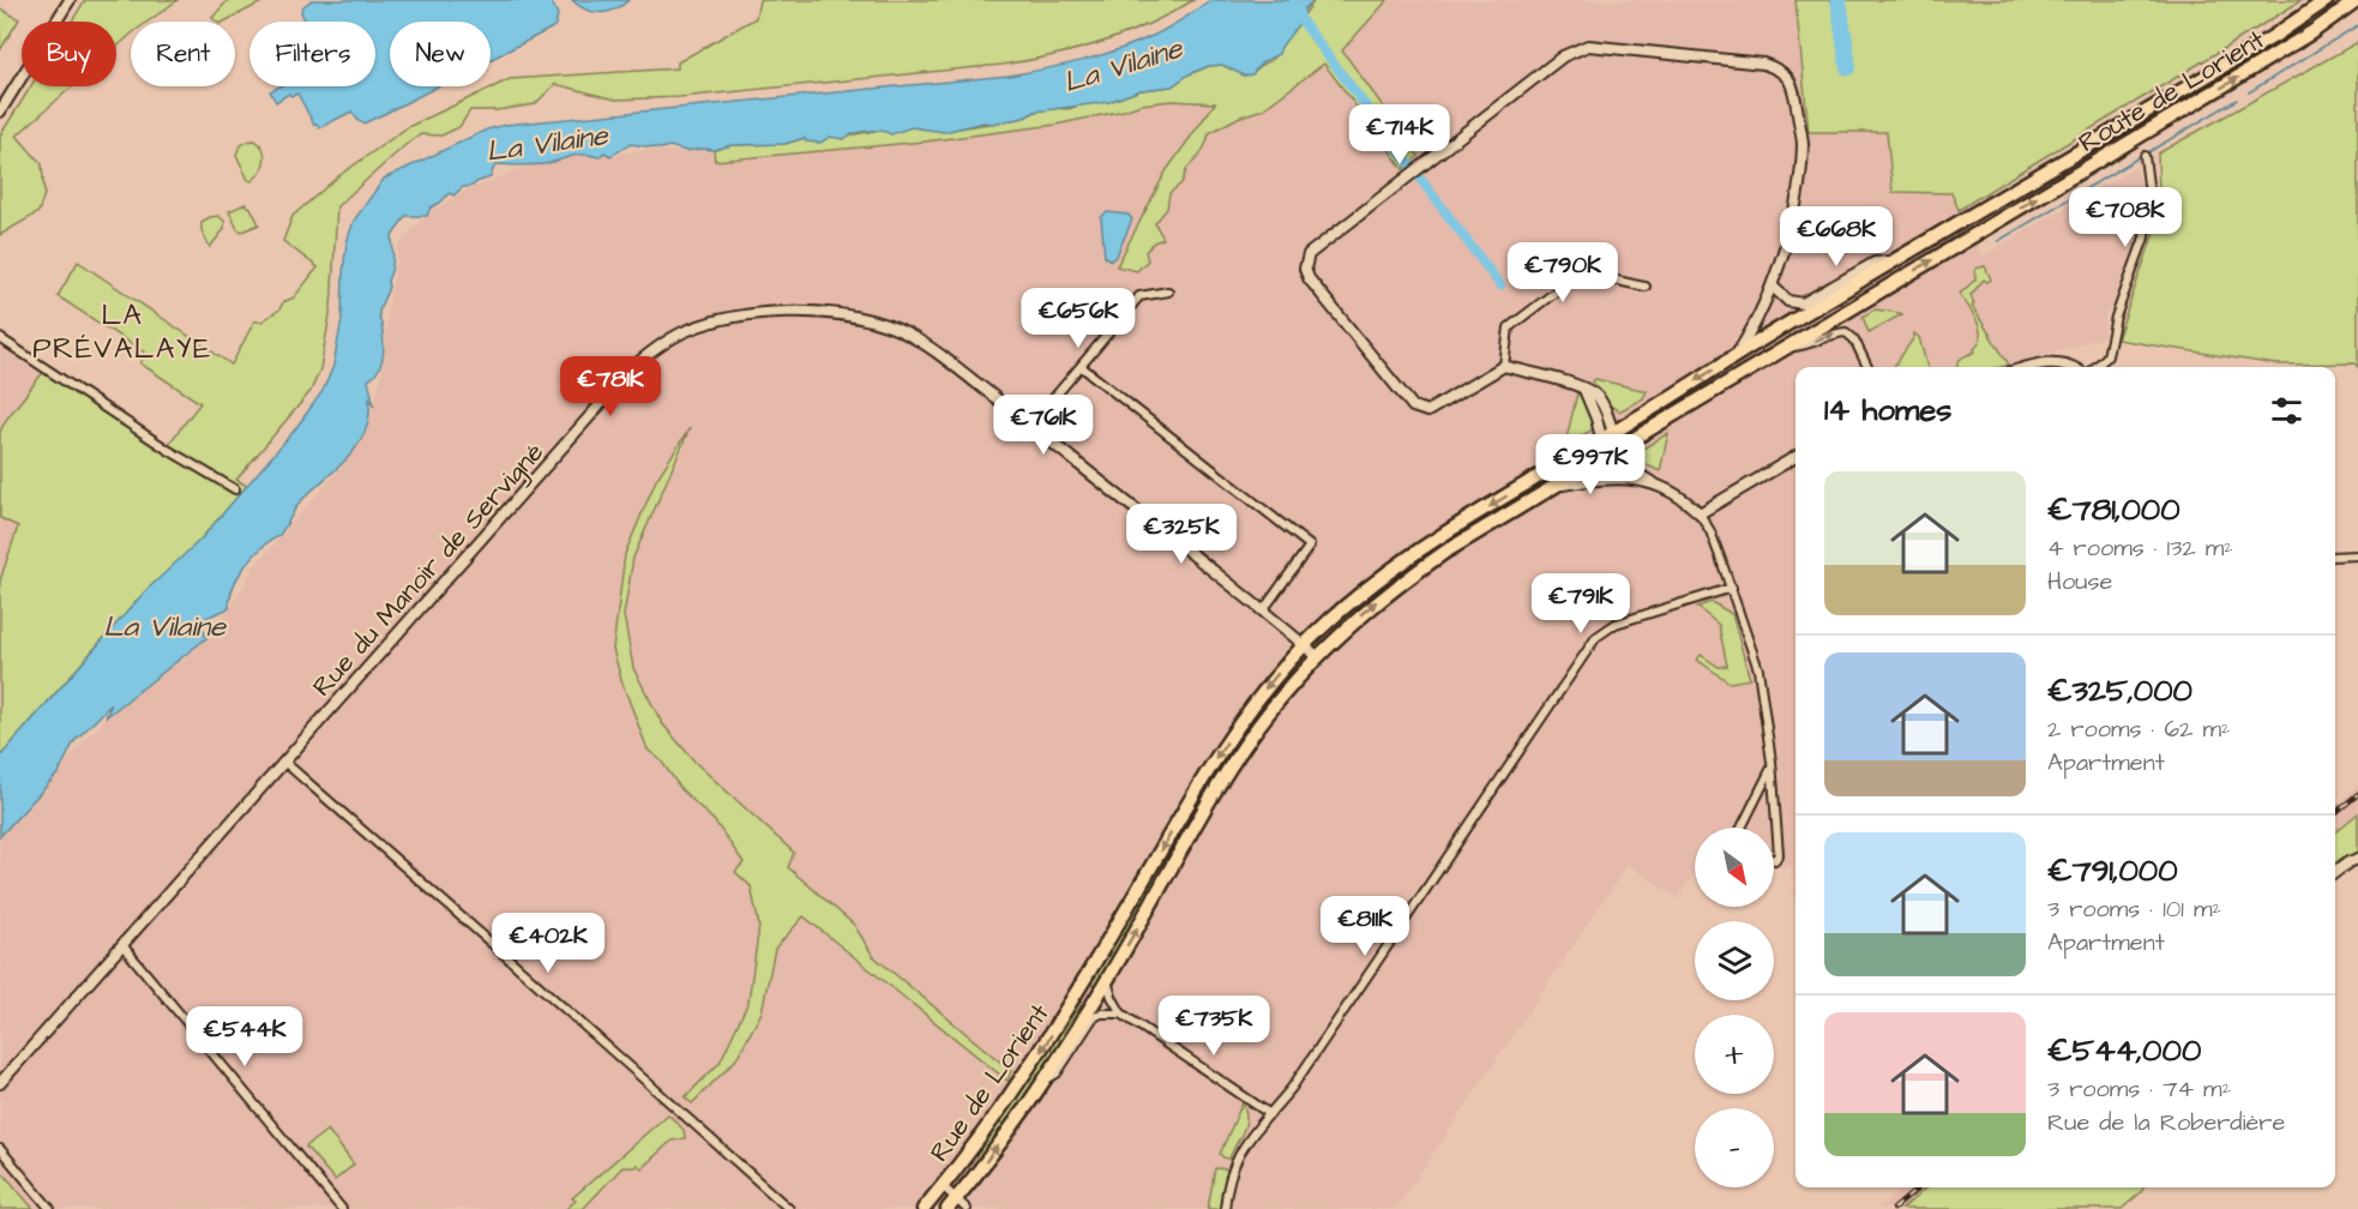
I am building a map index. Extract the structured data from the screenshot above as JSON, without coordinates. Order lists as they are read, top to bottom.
{
  "streets": {
    "main road": ["Route de Lorient", "Rue de Lorient"],
    "street": ["Rue du Manoir de Servigné"]
  },
  "crossings": [
    ["Route de Lorient", "Rue de Lorient"],
    ["Rue du Manoir de Servigné", "Rue de Lorient"]
  ],
  "districts": ["LA PRÉVALAYE"],
  "water": ["La Vilaine"],
  "north": "bottom right",
  "page": {
    "chip": [
      "Buy",
      "Rent",
      "Filters",
      "New"
    ],
    "price": [
      "€714K",
      "€708K",
      "€668K",
      "€790K",
      "€656K",
      "€781K",
      "€761K",
      "€997K",
      "€325K",
      "€791K",
      "€811K",
      "€402K",
      "€735K",
      "€544K"
    ],
    "heading": "14 homes",
    "list": [
      {
        "name": "€781,000",
        "note": "4 rooms · 132 m² · House"
      },
      {
        "name": "€325,000",
        "note": "2 rooms · 62 m² · Apartment"
      },
      {
        "name": "€791,000",
        "note": "3 rooms · 101 m² · Apartment"
      },
      {
        "name": "€544,000",
        "note": "3 rooms · 74 m² · Rue de la Roberdière"
      }
    ],
    "map_buttons": ["+", "−"]
  }
}
